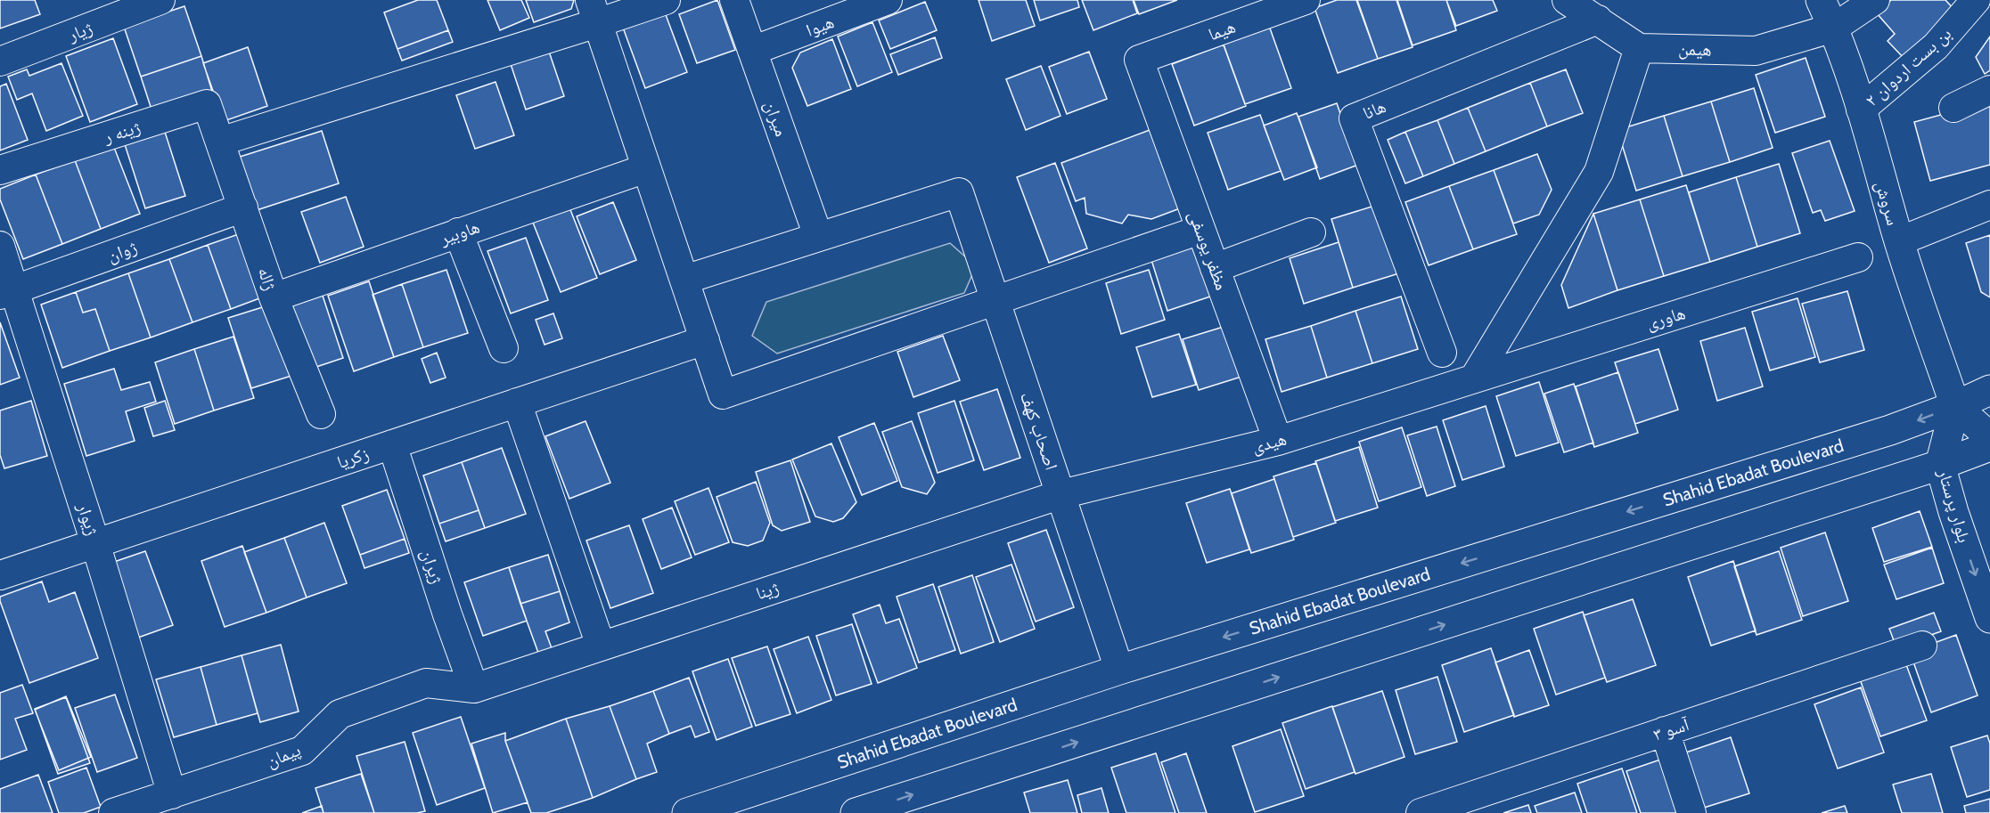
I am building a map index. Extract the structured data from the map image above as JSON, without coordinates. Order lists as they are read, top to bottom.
{
  "streets": {
    "main road": ["سروش", "Shahid Ebadat Boulevard", "بلوار پرستار"],
    "street": [
      "هیوا",
      "هیما",
      "ژیار",
      "هیمن",
      "بن بست اردوان ۲",
      "هانا",
      "میران",
      "ژینه ر",
      "هاوبیر",
      "مظفر یوسفی",
      "ژوان",
      "ژاله",
      "هاوری",
      "اصحاب کهف",
      "هیدی",
      "زکریا",
      "ژیوار",
      "ژیران",
      "ژینا",
      "آسو ۳",
      "پیمان"
    ]
  },
  "crossings": [
    ["هیوا", "میران"],
    ["هیما", "مظفر یوسفی"],
    ["هیمن", "سروش"],
    ["بن بست اردوان ۲", "سروش"],
    ["میران", "اصحاب کهف"],
    ["ژینه ر", "ژاله"],
    ["سروش", "Shahid Ebadat Boulevard"],
    ["سروش", "بلوار پرستار"],
    ["هاوبیر", "ژاله"],
    ["مظفر یوسفی", "هیدی"],
    ["ژوان", "ژاله"],
    ["ژوان", "ژیوار"],
    ["هاوری", "هیدی"],
    ["اصحاب کهف", "هیدی"],
    ["اصحاب کهف", "Shahid Ebadat Boulevard"],
    ["اصحاب کهف", "ژینا"],
    ["هیدی", "ژینا"],
    ["زکریا", "ژیوار"],
    ["زکریا", "ژیران"],
    ["Shahid Ebadat Boulevard", "بلوار پرستار"],
    ["ژیوار", "پیمان"],
    ["ژیران", "ژینا"],
    ["ژیران", "پیمان"],
    ["ژینا", "پیمان"]
  ],
  "one_way": ["بلوار پرستار"]
}
